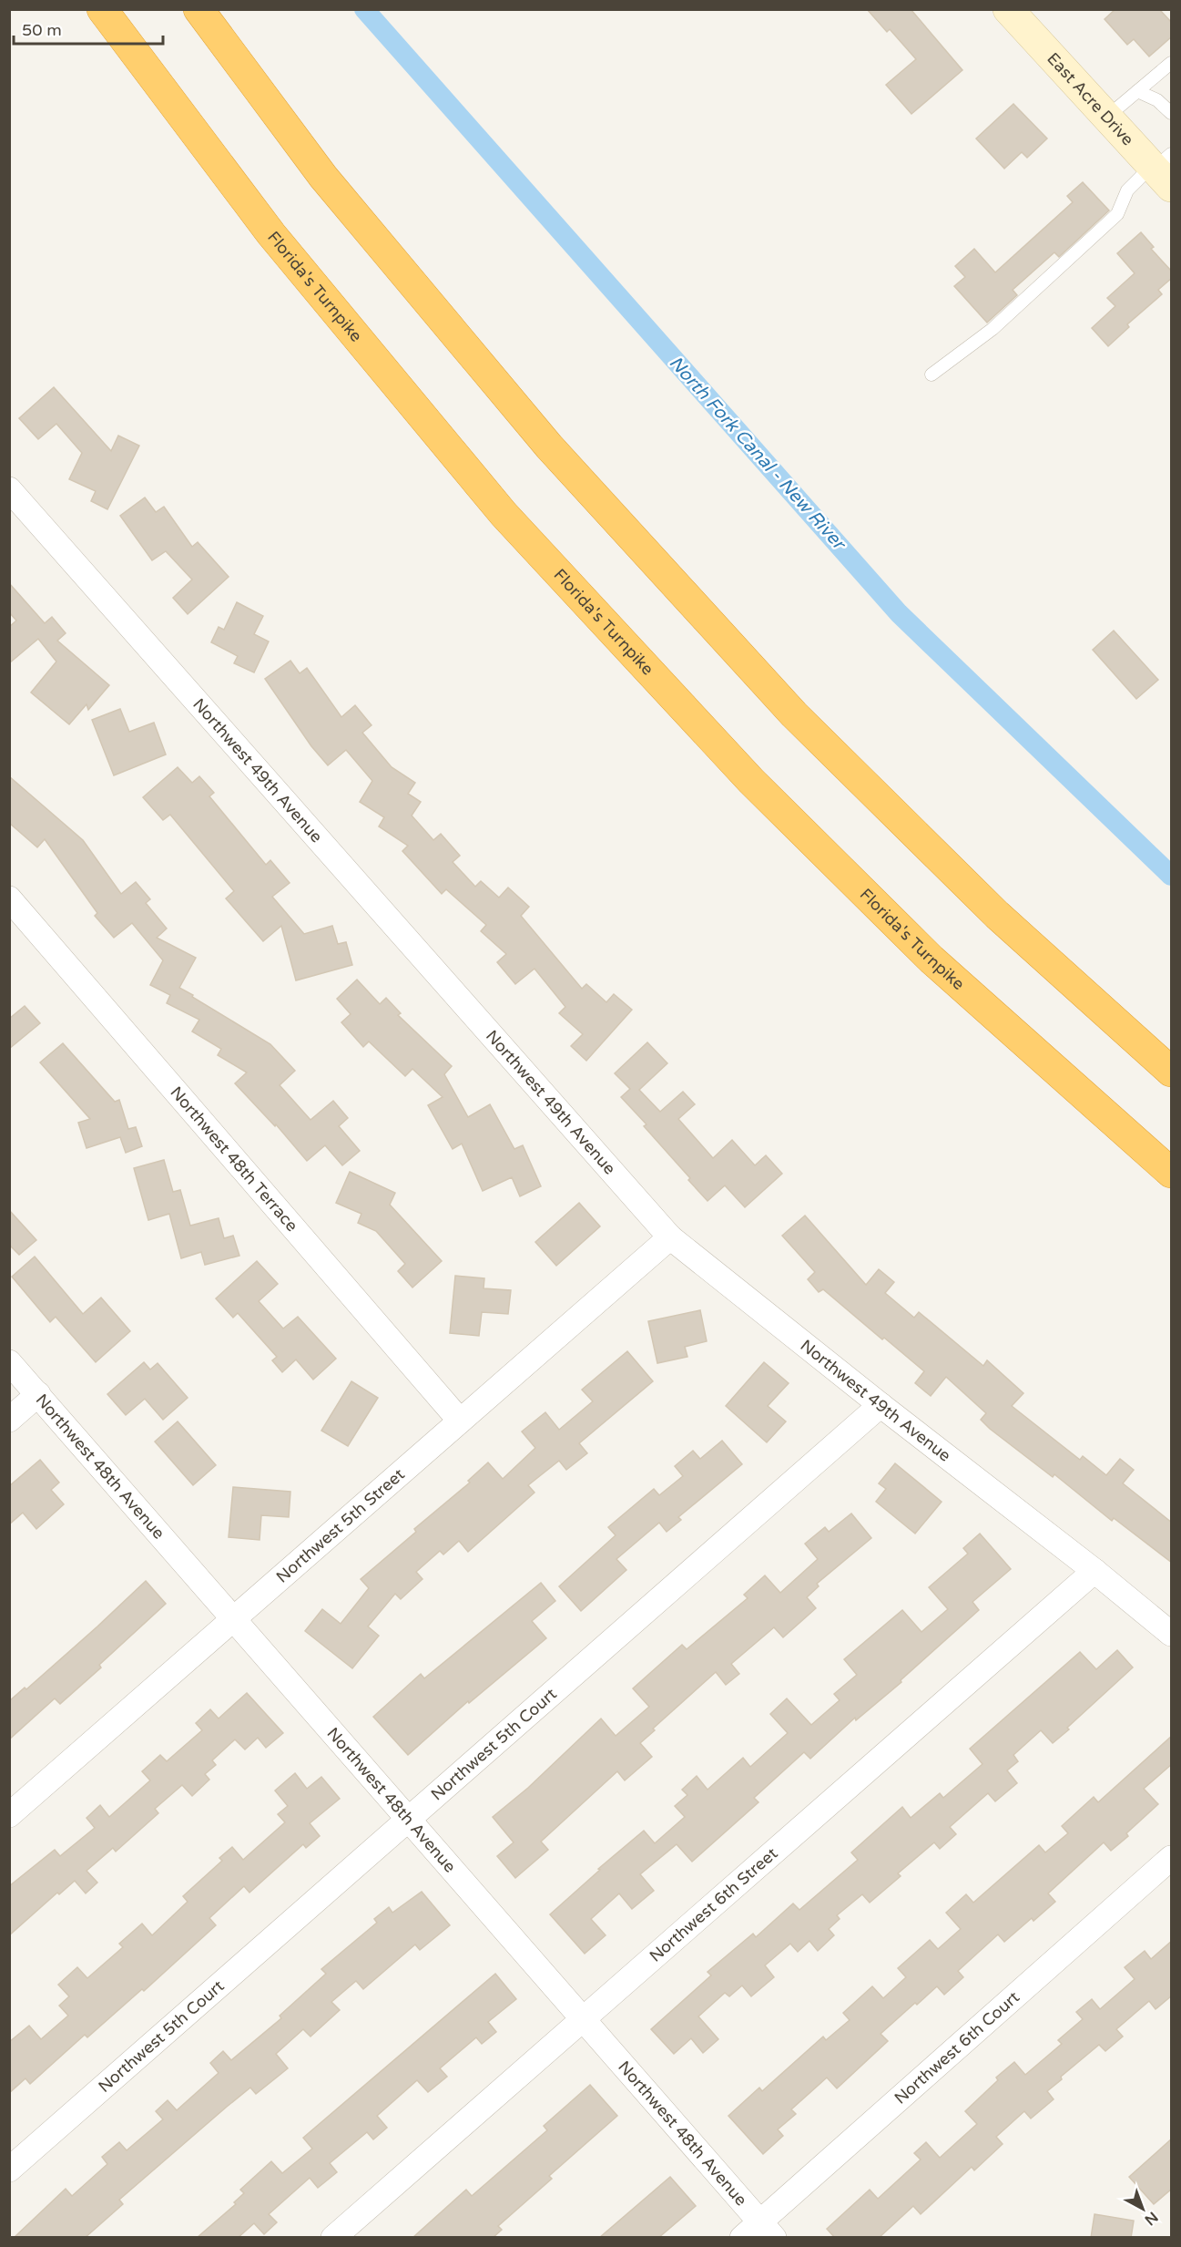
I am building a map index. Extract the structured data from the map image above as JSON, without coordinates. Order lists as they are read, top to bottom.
{
  "streets": {
    "highway": ["Florida's Turnpike"],
    "street": [
      "East Acre Drive",
      "Northwest 49th Avenue",
      "Northwest 48th Terrace",
      "Northwest 48th Avenue",
      "Northwest 5th Street",
      "Northwest 5th Court",
      "Northwest 6th Street",
      "Northwest 6th Court"
    ]
  },
  "crossings": [
    ["Northwest 49th Avenue", "Northwest 5th Street"],
    ["Northwest 49th Avenue", "Northwest 5th Court"],
    ["Northwest 49th Avenue", "Northwest 6th Street"],
    ["Northwest 48th Terrace", "Northwest 5th Street"],
    ["Northwest 48th Avenue", "Northwest 5th Street"],
    ["Northwest 48th Avenue", "Northwest 5th Court"],
    ["Northwest 48th Avenue", "Northwest 6th Street"],
    ["Northwest 48th Avenue", "Northwest 6th Court"]
  ],
  "water": ["North Fork Canal - New River"],
  "scale_bar": "50 m",
  "north": "bottom right"
}
